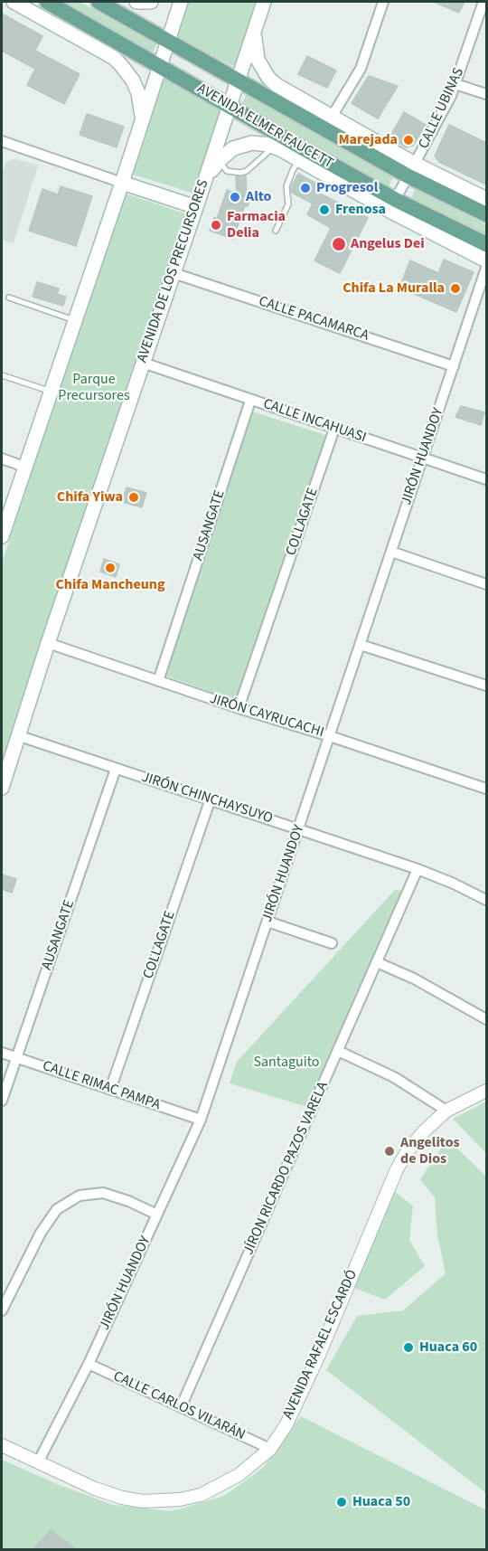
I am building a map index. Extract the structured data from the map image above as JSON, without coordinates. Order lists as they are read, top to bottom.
{
  "streets": {
    "main road": ["AVENIDA ELMER FAUCETT", "AVENIDA DE LOS PRECURSORES"],
    "street": [
      "CALLE UBINAS",
      "CALLE PACAMARCA",
      "CALLE INCAHUASI",
      "JIRÓN HUANDOY",
      "COLLAGATE",
      "AUSANGATE",
      "JIRÓN CAYRUCACHI",
      "JIRÓN CHINCHAYSUYO",
      "CALLE RIMAC PAMPA",
      "JÍRON RICARDO PAZOS VARELA",
      "AVENIDA RAFAEL ESCARDÓ",
      "CALLE CARLOS VILARÁN"
    ]
  },
  "crossings": [
    ["CALLE UBINAS", "AVENIDA ELMER FAUCETT"],
    ["AVENIDA ELMER FAUCETT", "AVENIDA DE LOS PRECURSORES"],
    ["AVENIDA DE LOS PRECURSORES", "CALLE PACAMARCA"],
    ["AVENIDA DE LOS PRECURSORES", "CALLE INCAHUASI"],
    ["AVENIDA DE LOS PRECURSORES", "JIRÓN CAYRUCACHI"],
    ["AVENIDA DE LOS PRECURSORES", "JIRÓN CHINCHAYSUYO"],
    ["CALLE PACAMARCA", "JIRÓN HUANDOY"],
    ["CALLE INCAHUASI", "JIRÓN HUANDOY"],
    ["CALLE INCAHUASI", "COLLAGATE"],
    ["CALLE INCAHUASI", "AUSANGATE"],
    ["JIRÓN HUANDOY", "JIRÓN CAYRUCACHI"],
    ["JIRÓN HUANDOY", "JIRÓN CHINCHAYSUYO"],
    ["JIRÓN HUANDOY", "CALLE RIMAC PAMPA"],
    ["JIRÓN HUANDOY", "AVENIDA RAFAEL ESCARDÓ"],
    ["JIRÓN HUANDOY", "CALLE CARLOS VILARÁN"],
    ["COLLAGATE", "JIRÓN CAYRUCACHI"],
    ["COLLAGATE", "JIRÓN CHINCHAYSUYO"],
    ["COLLAGATE", "CALLE RIMAC PAMPA"],
    ["AUSANGATE", "JIRÓN CAYRUCACHI"],
    ["AUSANGATE", "JIRÓN CHINCHAYSUYO"],
    ["AUSANGATE", "CALLE RIMAC PAMPA"],
    ["JIRÓN CHINCHAYSUYO", "JÍRON RICARDO PAZOS VARELA"],
    ["JÍRON RICARDO PAZOS VARELA", "CALLE CARLOS VILARÁN"],
    ["AVENIDA RAFAEL ESCARDÓ", "CALLE CARLOS VILARÁN"]
  ],
  "parks": ["Parque Precursores", "Santaguito"],
  "places": [
    "Marejada",
    "Progresol",
    "Alto",
    "Frenosa",
    "Farmacia Delia",
    "Angelus Dei",
    "Chifa La Muralla",
    "Chifa Yiwa",
    "Chifa Mancheung",
    "Angelitos de Dios",
    "Huaca 60",
    "Huaca 50"
  ]
}
